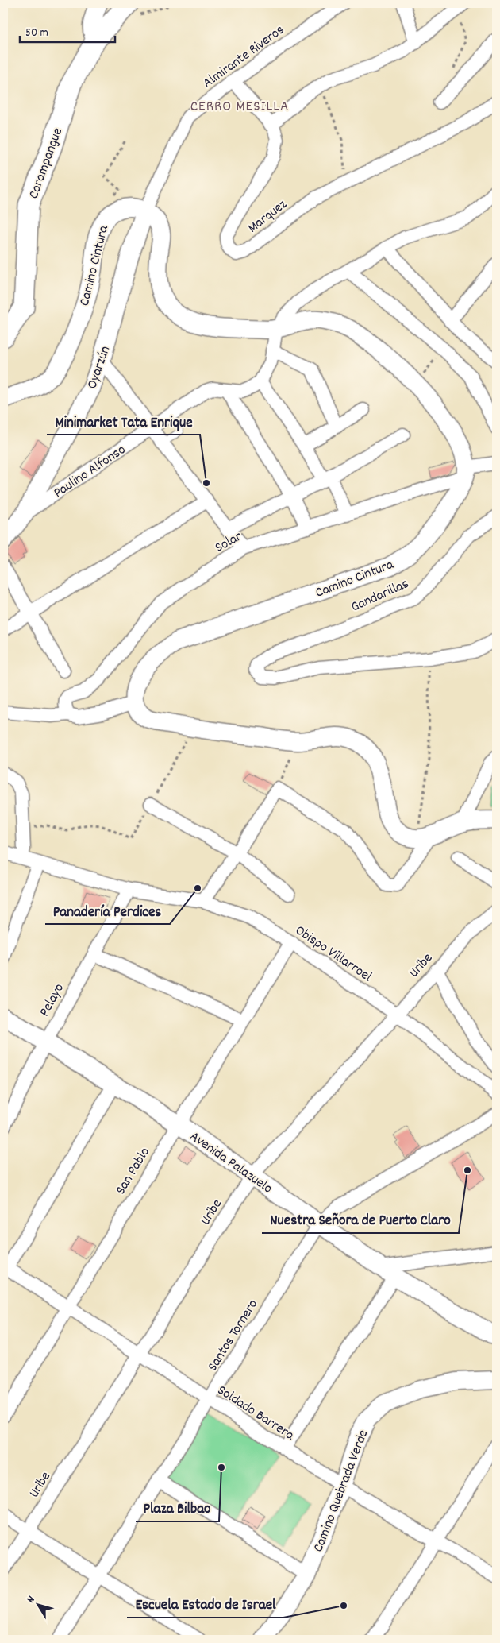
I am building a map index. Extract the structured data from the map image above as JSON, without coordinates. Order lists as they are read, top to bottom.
{
  "streets": {
    "main road": [
      "Carampangue",
      "Camino Cintura",
      "Oyarzún",
      "Paulino Alfonso",
      "Avenida Palazuelo",
      "Camino Quebrada Verde"
    ],
    "street": [
      "Almirante Riveros",
      "Marquez",
      "Solar",
      "Gandarillas",
      "Obispo Villarroel",
      "Uribe",
      "Pelayo",
      "San Pablo",
      "Santos Tornero",
      "Soldado Barrera"
    ]
  },
  "crossings": [
    ["Almirante Riveros", "Marquez"],
    ["Almirante Riveros", "Camino Cintura"],
    ["Almirante Riveros", "Oyarzún"],
    ["Camino Cintura", "Oyarzún"],
    ["Camino Cintura", "Solar"],
    ["Oyarzún", "Paulino Alfonso"],
    ["Obispo Villarroel", "Uribe"],
    ["Obispo Villarroel", "Pelayo"],
    ["Obispo Villarroel", "San Pablo"],
    ["Uribe", "Avenida Palazuelo"],
    ["Uribe", "Soldado Barrera"],
    ["Pelayo", "Avenida Palazuelo"],
    ["Avenida Palazuelo", "San Pablo"],
    ["Avenida Palazuelo", "Santos Tornero"],
    ["San Pablo", "Soldado Barrera"],
    ["Santos Tornero", "Soldado Barrera"],
    ["Soldado Barrera", "Camino Quebrada Verde"]
  ],
  "districts": ["CERRO MESILLA"],
  "places": [
    "Minimarket Tata Enrique",
    "Panadería Perdices",
    "Nuestra Señora de Puerto Claro",
    "Plaza Bilbao",
    "Escuela Estado de Israel"
  ],
  "scale_bar": "50 m",
  "north": "top left"
}
